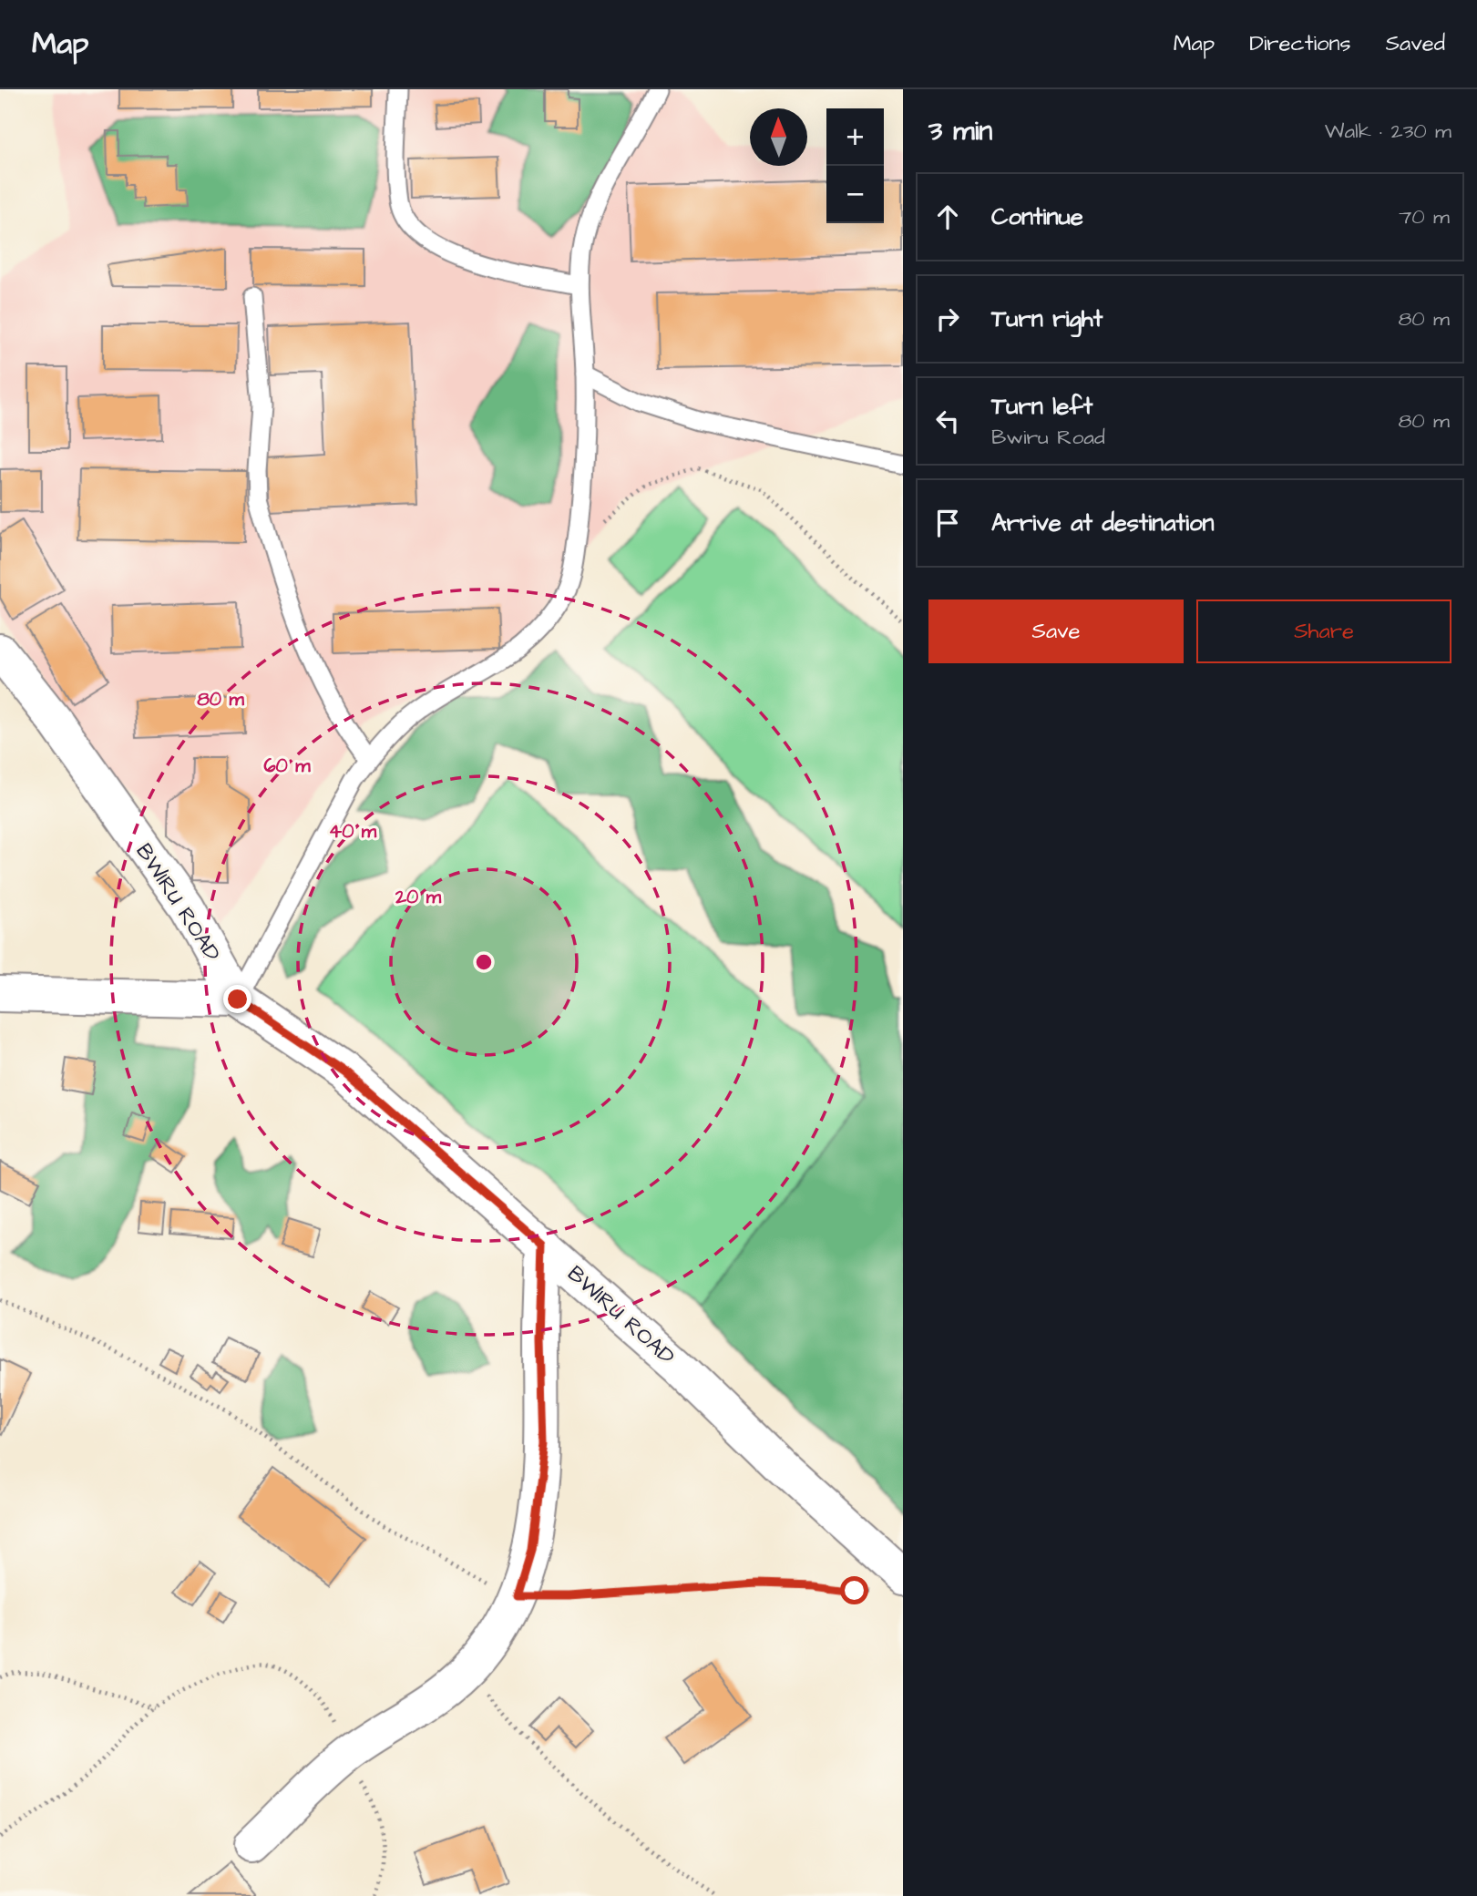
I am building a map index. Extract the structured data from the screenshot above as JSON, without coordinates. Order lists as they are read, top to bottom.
{
  "streets": {
    "street": ["BWIRU ROAD"]
  },
  "north": "top",
  "page": {
    "header": "Map",
    "nav": ["Map", "Directions", "Saved"],
    "heading": ["3 min", "Walk · 230 m"],
    "map_buttons": ["+", "−"],
    "list": [
      ["Continue", "70 m"],
      ["Turn right", "80 m"],
      ["Turn left", "Bwiru Road", "80 m"],
      "Arrive at destination"
    ],
    "buttons": ["Save", "Share"]
  },
  "rings": [
    "80 m",
    "60 m",
    "40 m",
    "20 m"
  ]
}
